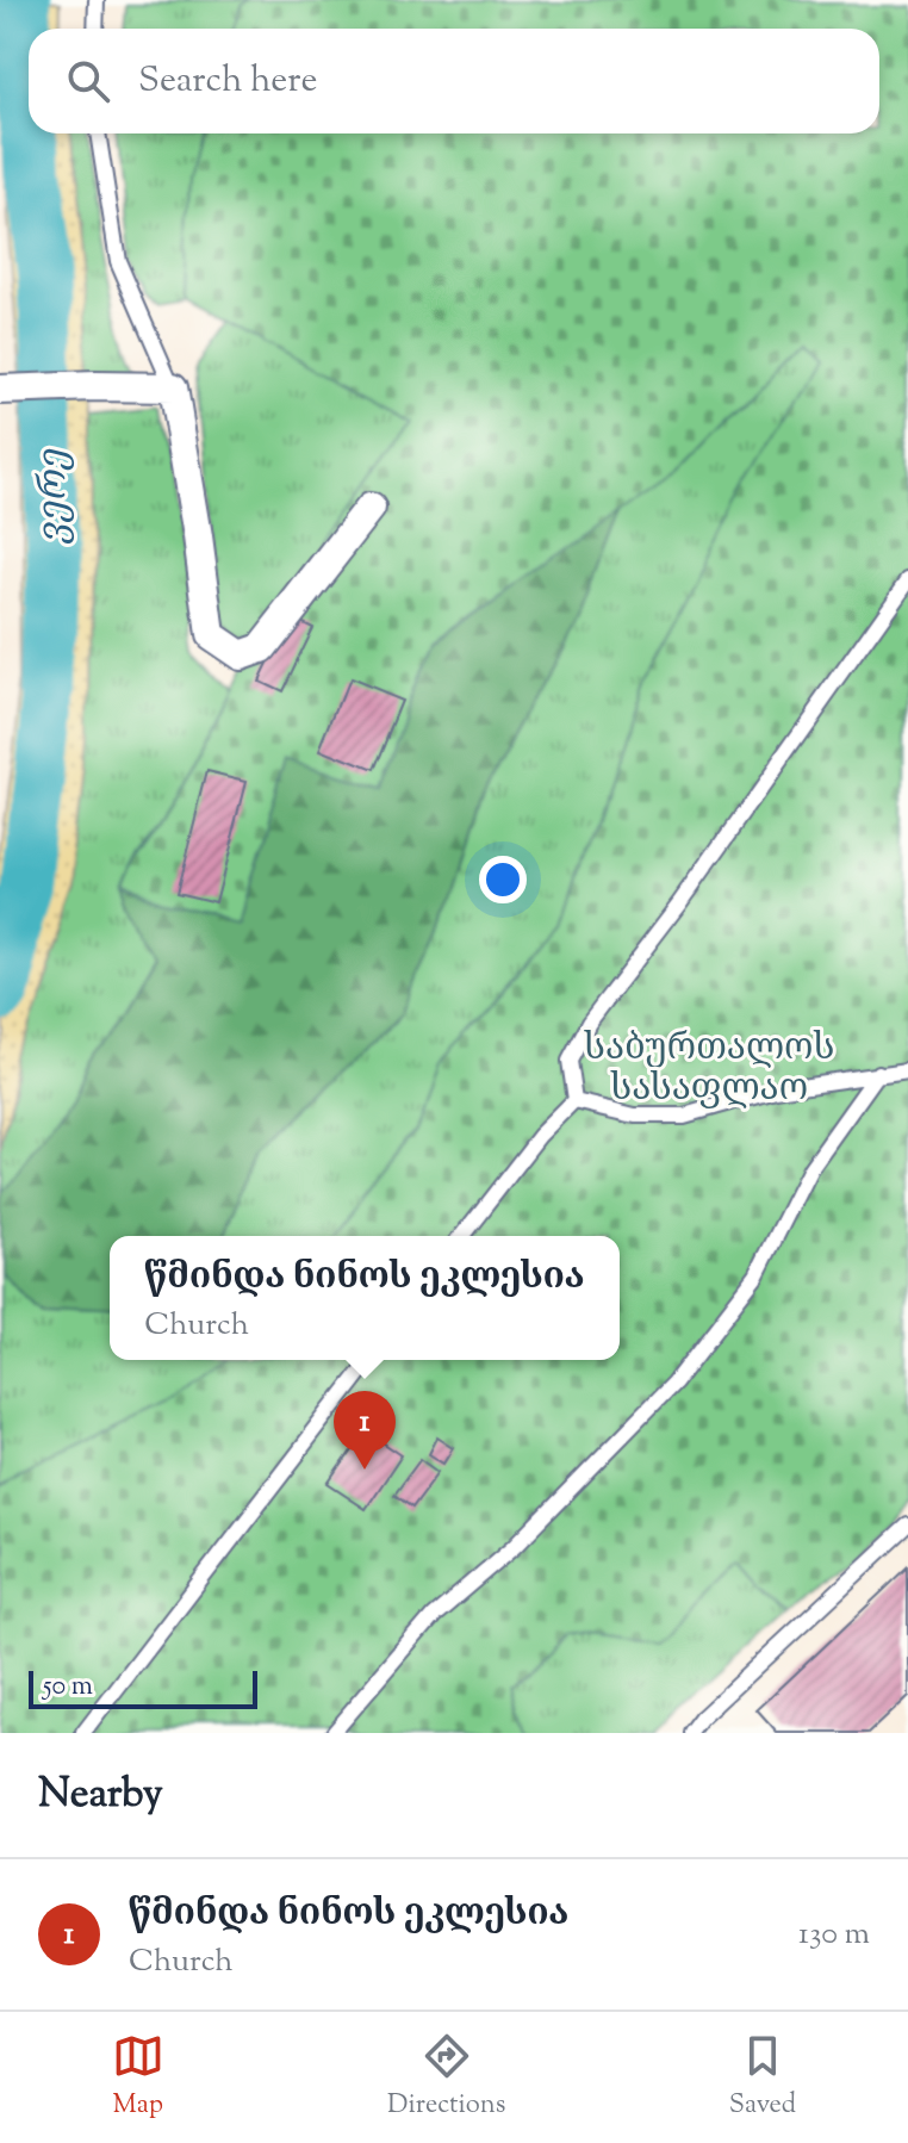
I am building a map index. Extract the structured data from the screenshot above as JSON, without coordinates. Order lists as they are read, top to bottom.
{
  "water": ["ვერე"],
  "parks": ["საბურთალოს სასაფლაო"],
  "scale_bar": "50 m",
  "page": {
    "search": "Search here",
    "popup": ["წმინდა ნინოს ეკლესია", "Church"],
    "pins": "1",
    "scale": "50 m",
    "heading": "Nearby",
    "list": [
      {
        "mark": "1",
        "name": "წმინდა ნინოს ეკლესია",
        "note": "Church",
        "value": "130 m"
      }
    ],
    "nav": ["Map", "Directions", "Saved"]
  }
}
